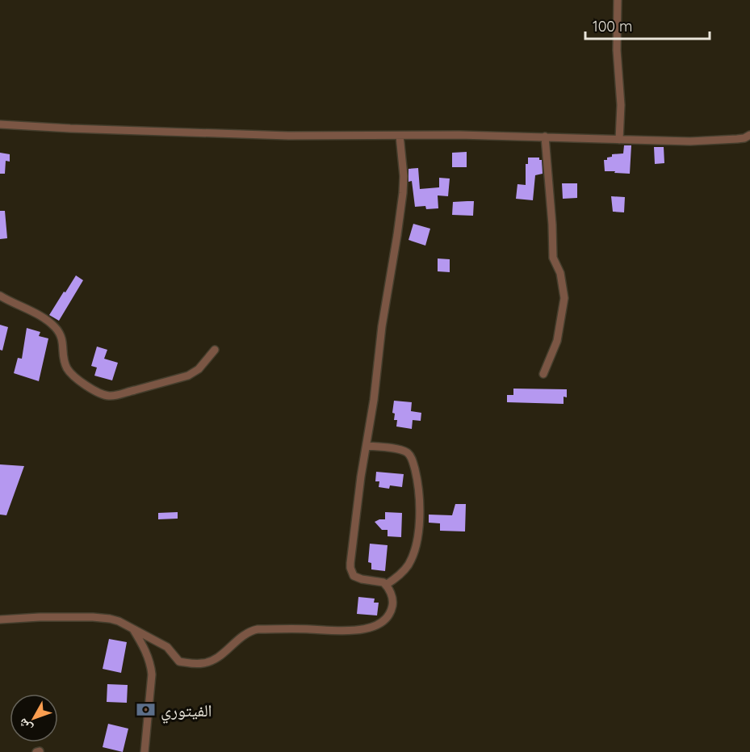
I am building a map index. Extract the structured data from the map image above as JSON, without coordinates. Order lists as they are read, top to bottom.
{
  "places": {
    "bank": ["الفيتوري"]
  },
  "scale_bar": "100 m",
  "north": "bottom left"
}
